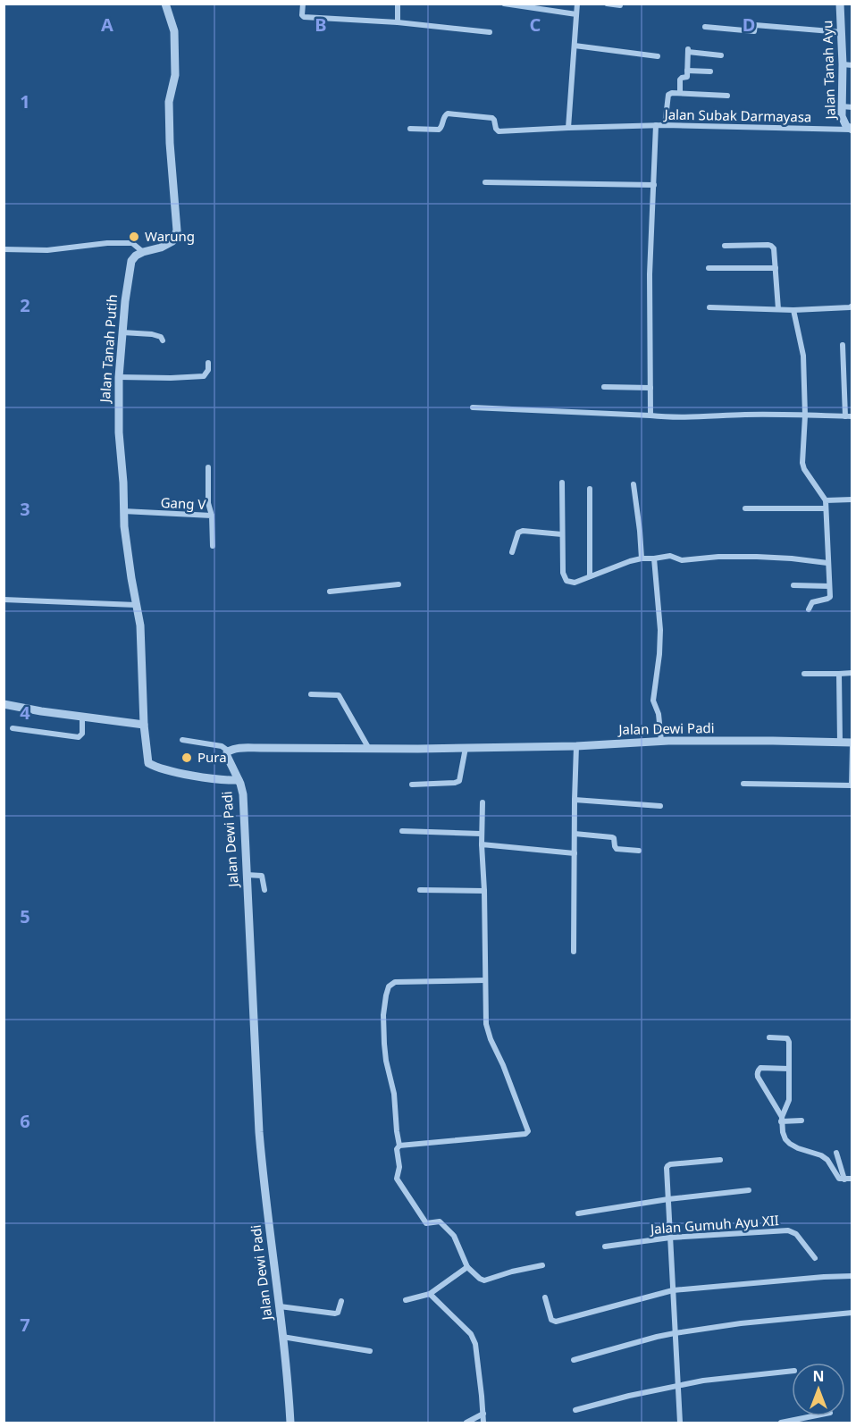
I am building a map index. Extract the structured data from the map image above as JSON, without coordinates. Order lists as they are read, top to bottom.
{
  "streets": {
    "street": [
      "Jalan Tanah Ayu",
      "Jalan Subak Darmayasa",
      "Jalan Tanah Putih",
      "Gang V",
      "Jalan Dewi Padi",
      "Jalan Gumuh Ayu XII"
    ]
  },
  "crossings": [
    ["Jalan Tanah Ayu", "Jalan Subak Darmayasa"],
    ["Jalan Tanah Putih", "Gang V"],
    ["Jalan Tanah Putih", "Jalan Dewi Padi"]
  ],
  "places": ["Warung", "Pura"],
  "north": "top",
  "grid": {
    "columns": [
      "A",
      "B",
      "C",
      "D"
    ],
    "rows": [
      "1",
      "2",
      "3",
      "4",
      "5",
      "6",
      "7"
    ]
  }
}
